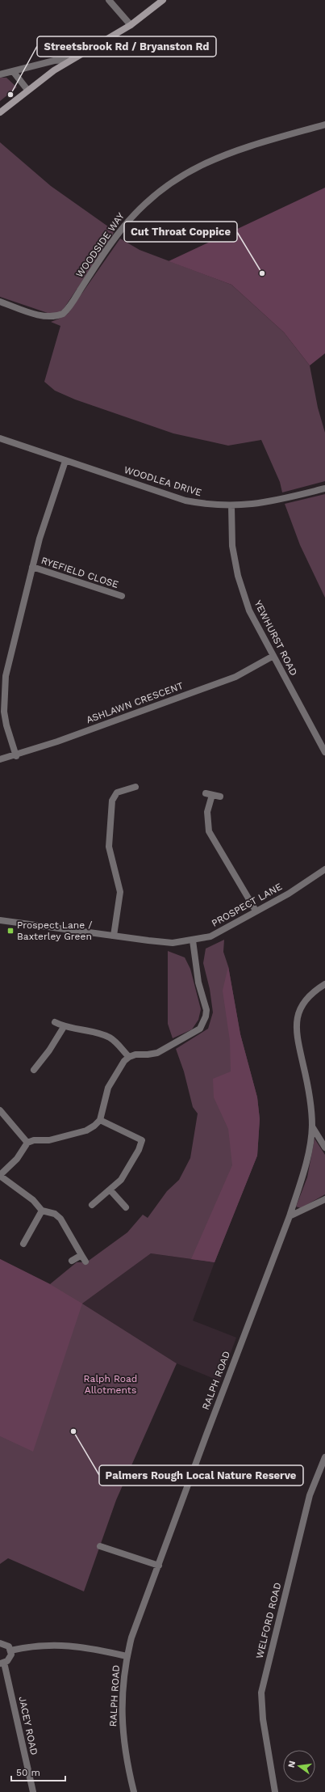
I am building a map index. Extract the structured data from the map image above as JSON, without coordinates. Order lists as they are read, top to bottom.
{
  "streets": {
    "street": [
      "WOODSIDE WAY",
      "WOODLEA DRIVE",
      "RYEFIELD CLOSE",
      "YEWHURST ROAD",
      "ASHLAWN CRESCENT",
      "PROSPECT LANE",
      "RALPH ROAD",
      "WELFORD ROAD",
      "JACEY ROAD"
    ]
  },
  "crossings": [
    ["WOODLEA DRIVE", "YEWHURST ROAD"],
    ["YEWHURST ROAD", "ASHLAWN CRESCENT"]
  ],
  "parks": ["Ralph Road Allotments"],
  "places": {
    "other": ["Streetsbrook Rd / Bryanston Rd", "Cut Throat Coppice", "Palmers Rough Local Nature Reserve"],
    "transit": ["Prospect Lane / Baxterley Green"]
  },
  "scale_bar": "50 m",
  "north": "left"
}
